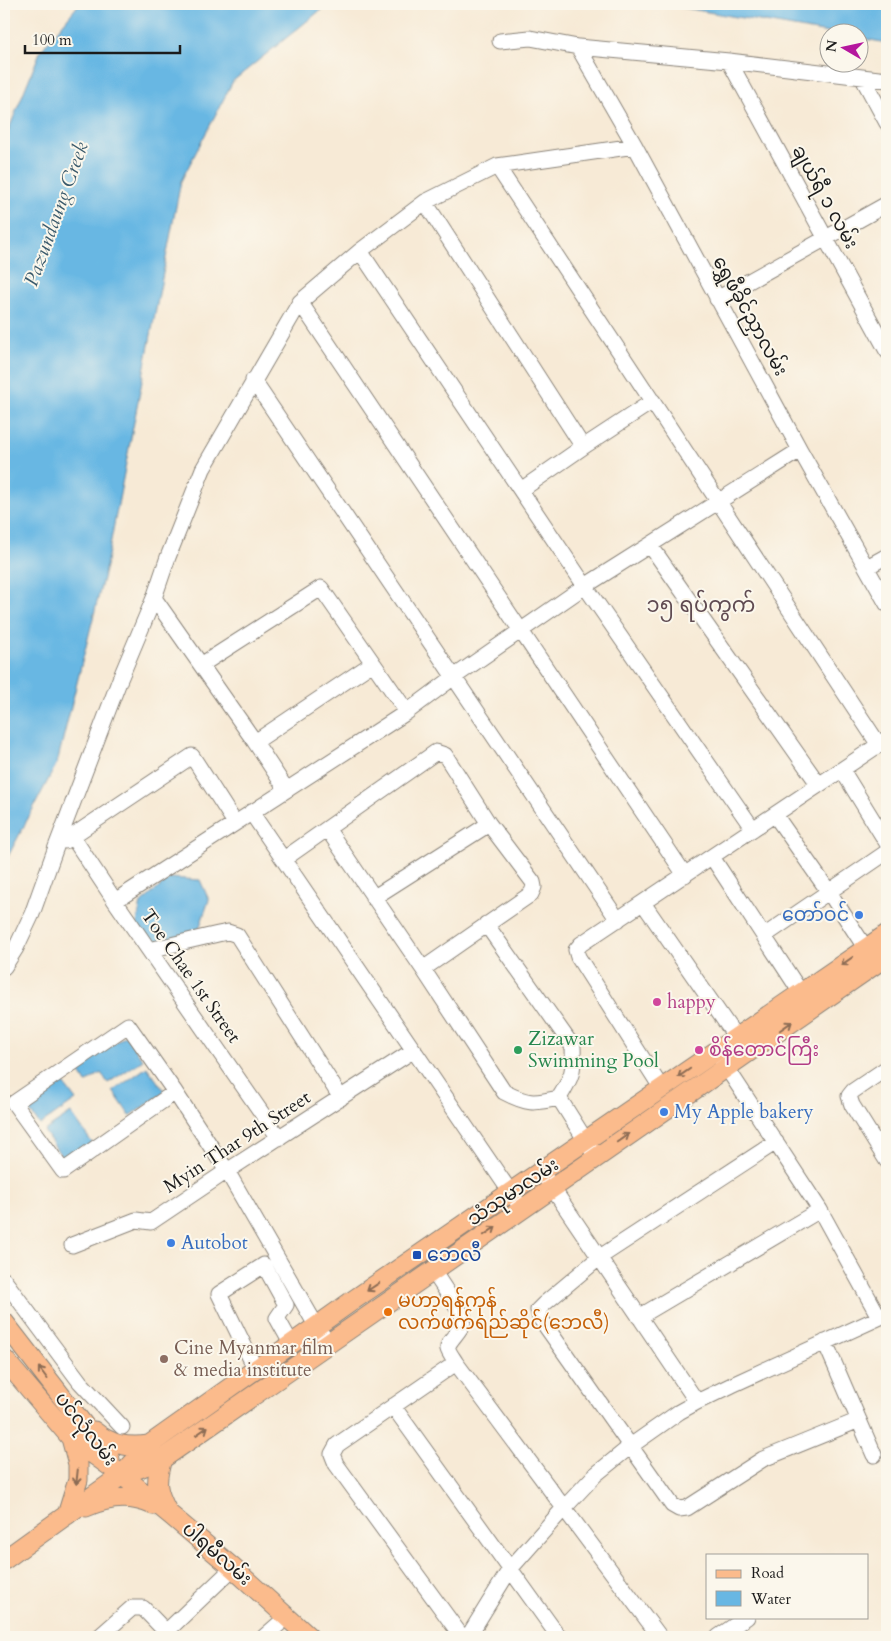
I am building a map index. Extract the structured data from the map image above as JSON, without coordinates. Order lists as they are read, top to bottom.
{
  "streets": {
    "main road": ["သံသုမာလမ်း", "ပင်လုံလမ်း", "ပါရမီလမ်း"],
    "street": [
      "ချယ်ရီ ၁ လမ်း",
      "ရွှေဖီခိုင်ညှာလမ်း",
      "Toe Chae 1st Street",
      "Myin Thar 9th Street"
    ]
  },
  "crossings": [
    ["Toe Chae 1st Street", "Myin Thar 9th Street"],
    ["သံသုမာလမ်း", "ပင်လုံလမ်း"],
    ["သံသုမာလမ်း", "ပါရမီလမ်း"],
    ["ပင်လုံလမ်း", "ပါရမီလမ်း"]
  ],
  "districts": ["၁၅ ရပ်ကွက်"],
  "water": ["Pazundaung Creek"],
  "places": {
    "other": [
      "တော်ဝင်",
      "happy",
      "Zizawar Swimming Pool",
      "စိန်တောင်ကြီး",
      "My Apple bakery",
      "Autobot",
      "မဟာရန်ကုန် လက်ဖက်ရည်ဆိုင်(ဘေလီ)",
      "Cine Myanmar film & media institute"
    ],
    "transit": ["ဘေလီ"]
  },
  "legend": ["Road", "Water"],
  "scale_bar": "100 m",
  "north": "left"
}
